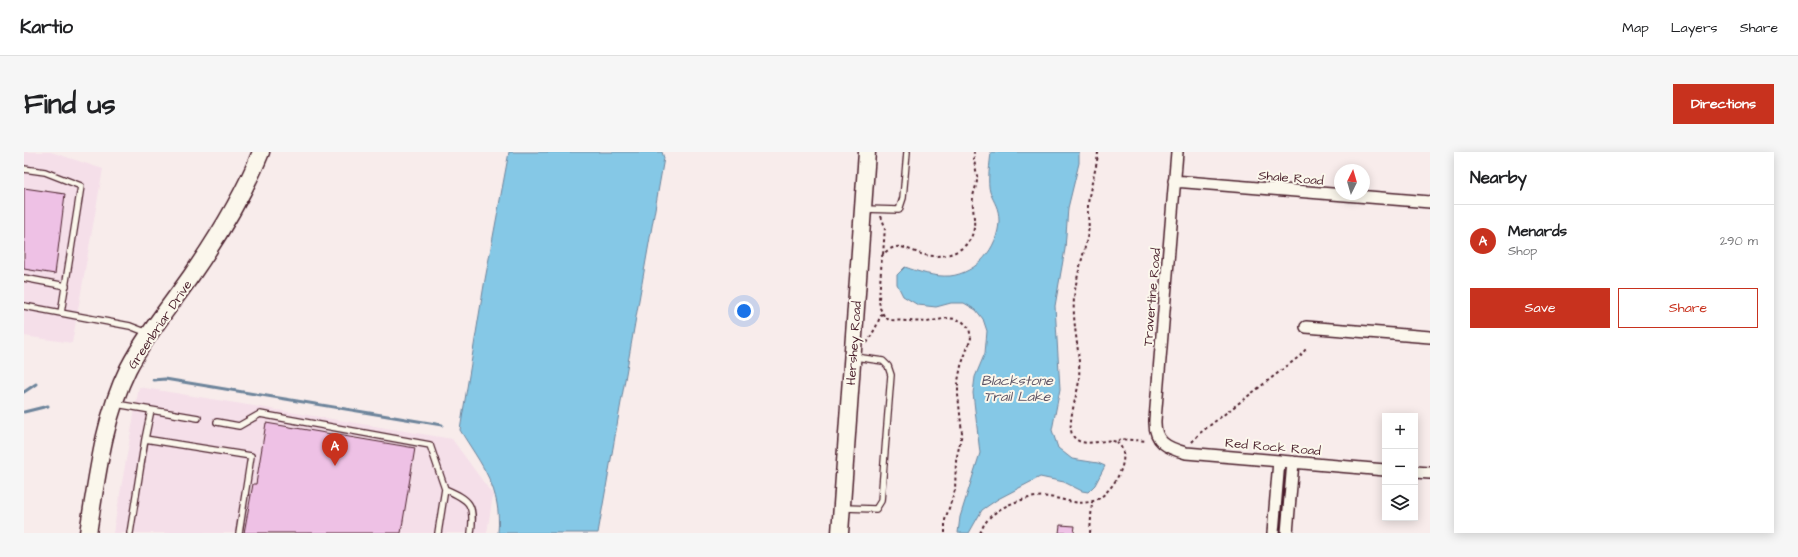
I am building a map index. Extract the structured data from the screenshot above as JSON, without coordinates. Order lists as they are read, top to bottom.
{
  "streets": {
    "street": [
      "Shale Road",
      "Travertine Road",
      "Greenbriar Drive",
      "Hershey Road",
      "Red Rock Road"
    ]
  },
  "crossings": [
    ["Shale Road", "Travertine Road"],
    ["Travertine Road", "Red Rock Road"]
  ],
  "water": ["Blackstone Trail Lake"],
  "north": "top",
  "page": {
    "header": "Kartio",
    "nav": ["Map", "Layers", "Share"],
    "buttons": [
      "Directions",
      ["Save", "Share"]
    ],
    "title": "Find us",
    "heading": "Nearby",
    "list": [
      {
        "mark": "A",
        "name": "Menards",
        "note": "Shop",
        "value": "290 m"
      }
    ],
    "map_buttons": ["+", "−"],
    "pins": "A"
  }
}
